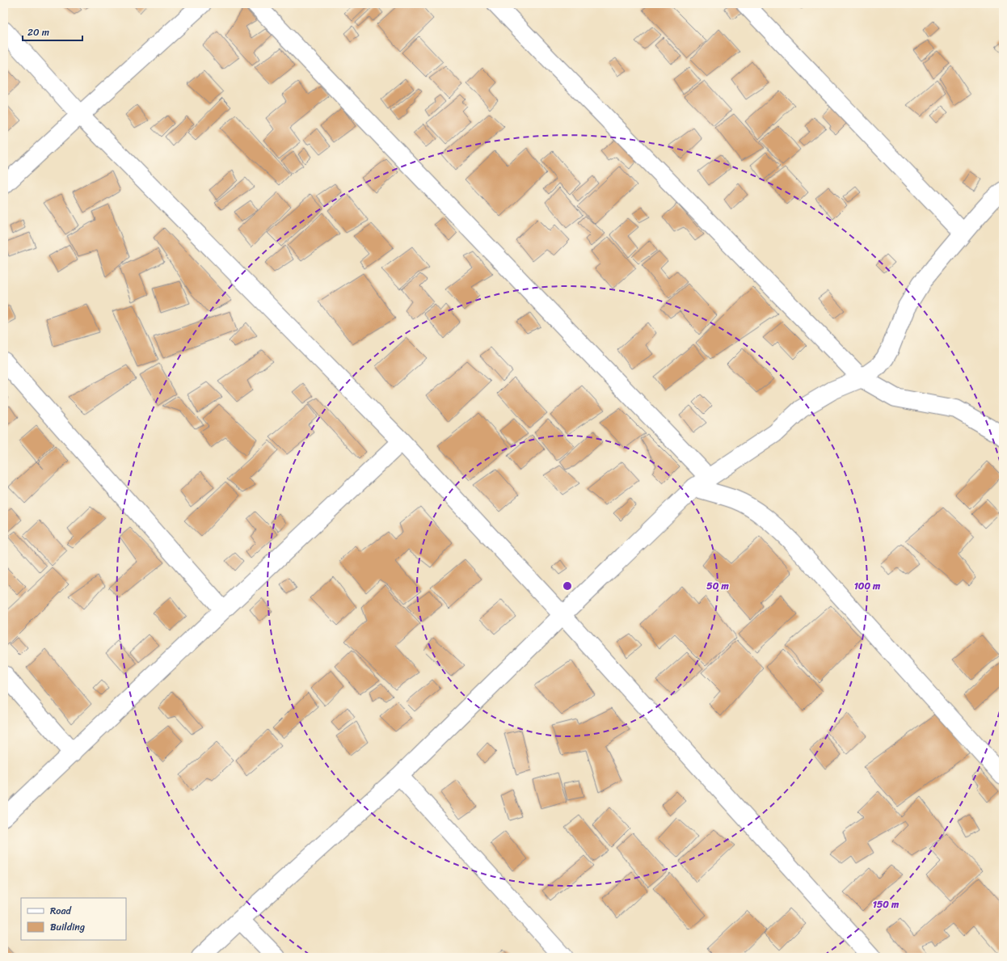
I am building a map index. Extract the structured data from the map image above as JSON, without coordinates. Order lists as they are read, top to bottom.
{
  "legend": ["Road", "Building"],
  "scale_bar": "20 m",
  "rings": ["50 m", "100 m", "150 m"]
}
